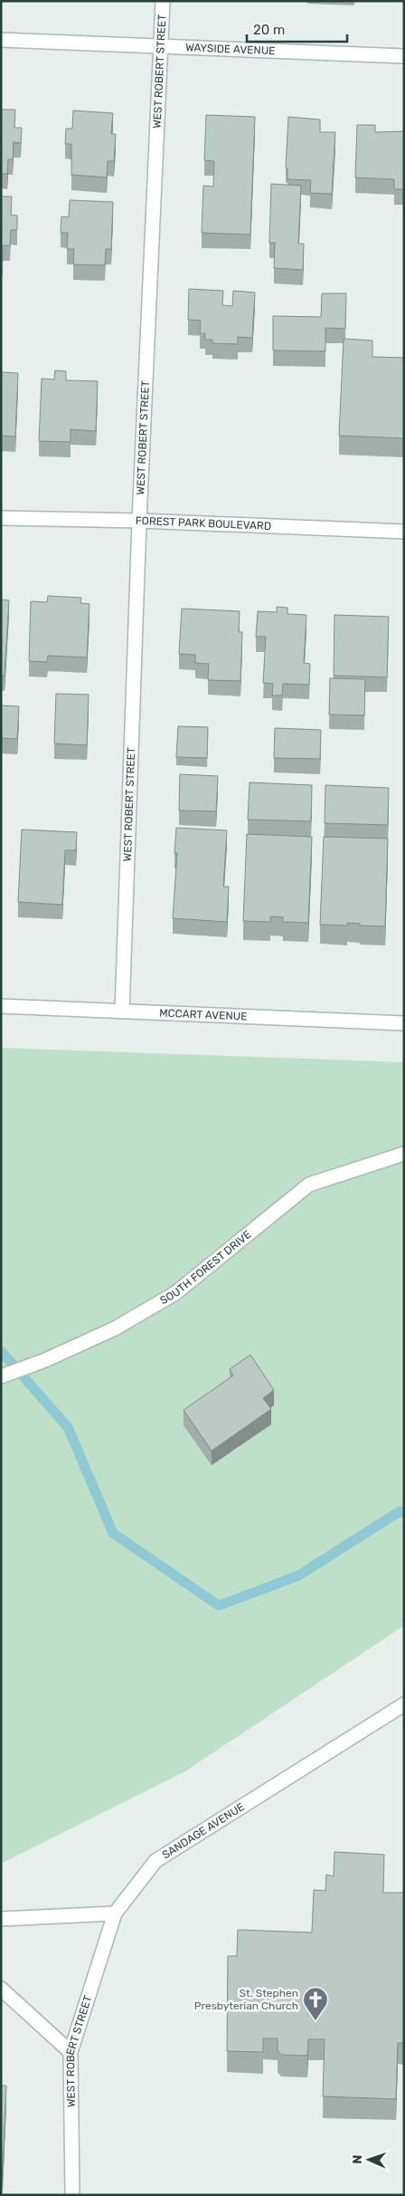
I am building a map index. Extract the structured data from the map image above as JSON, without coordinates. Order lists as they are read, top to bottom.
{
  "streets": {
    "street": [
      "WAYSIDE AVENUE",
      "WEST ROBERT STREET",
      "FOREST PARK BOULEVARD",
      "MCCART AVENUE",
      "SOUTH FOREST DRIVE",
      "SANDAGE AVENUE"
    ]
  },
  "crossings": [
    ["WAYSIDE AVENUE", "WEST ROBERT STREET"],
    ["WEST ROBERT STREET", "FOREST PARK BOULEVARD"],
    ["WEST ROBERT STREET", "MCCART AVENUE"],
    ["WEST ROBERT STREET", "SANDAGE AVENUE"]
  ],
  "places": {
    "church": ["St. Stephen Presbyterian Church"]
  },
  "scale_bar": "20 m",
  "north": "left"
}
